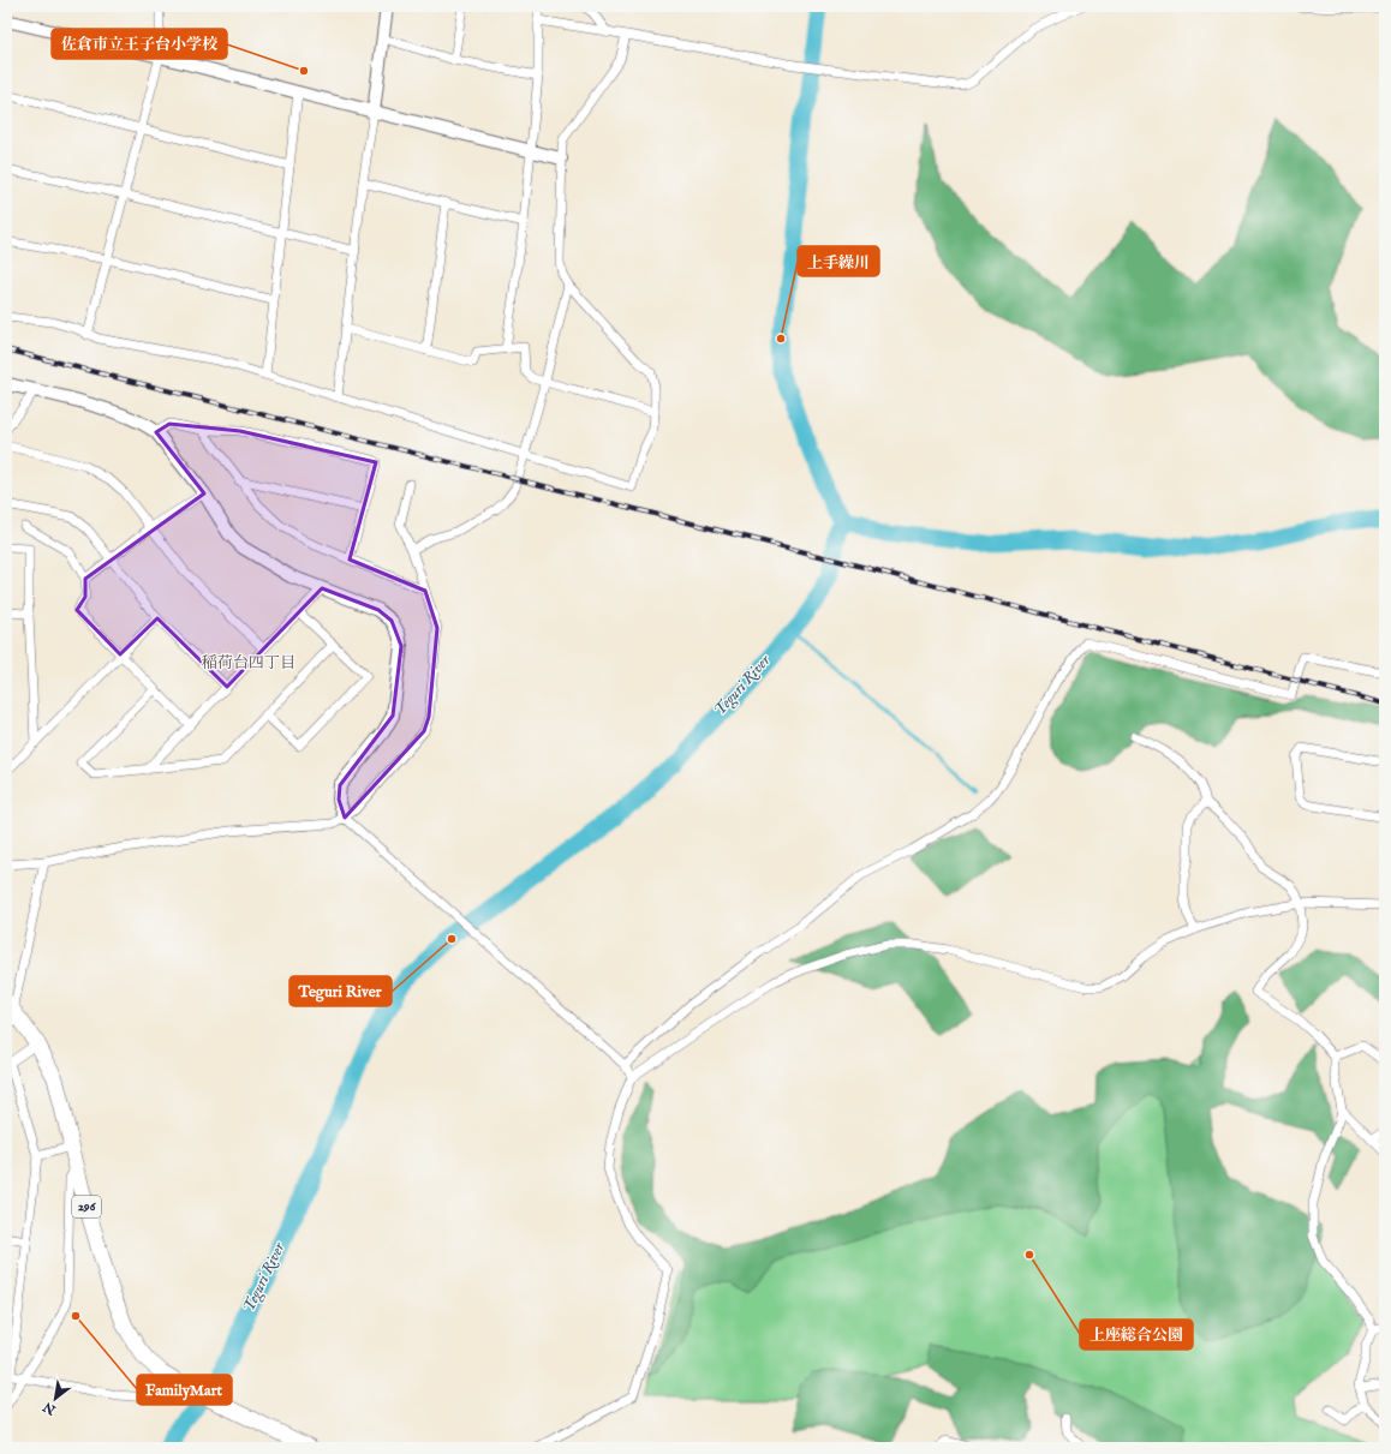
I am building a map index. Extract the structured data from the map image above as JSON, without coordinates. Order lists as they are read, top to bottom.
{
  "streets": {
    "highway": ["296"]
  },
  "districts": ["稲荷台四丁目"],
  "water": ["Teguri River"],
  "places": [
    "佐倉市立王子台小学校",
    "上手繰川",
    "Teguri River",
    "上座総合公園",
    "FamilyMart"
  ],
  "north": "bottom left"
}
